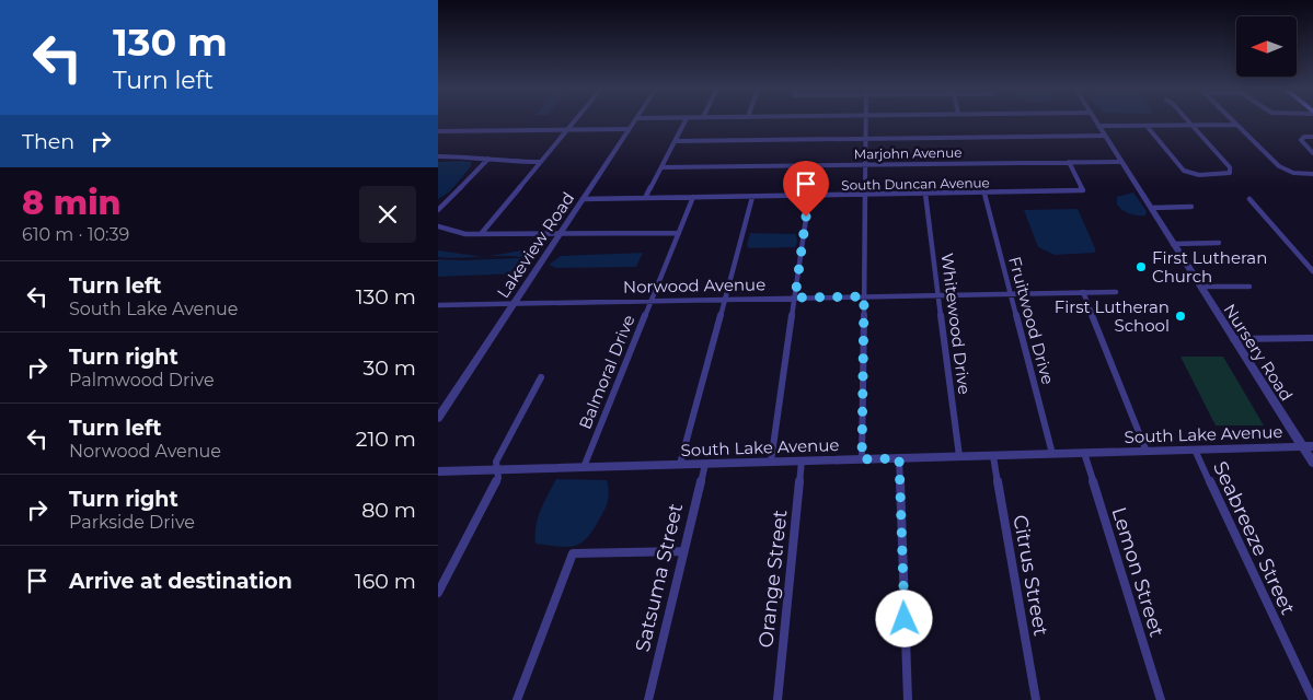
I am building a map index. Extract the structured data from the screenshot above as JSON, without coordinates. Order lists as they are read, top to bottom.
{
  "streets": {
    "street": [
      "Marjohn Avenue",
      "South Duncan Avenue",
      "Lakeview Road",
      "Norwood Avenue",
      "Fruitwood Drive",
      "Whitewood Drive",
      "Nursery Road",
      "Balmoral Drive",
      "South Lake Avenue",
      "Seabreeze Street",
      "Lemon Street",
      "Citrus Street",
      "Satsuma Street",
      "Orange Street"
    ]
  },
  "crossings": [
    ["Marjohn Avenue", "South Duncan Avenue"],
    ["Marjohn Avenue", "Nursery Road"],
    ["South Duncan Avenue", "Lakeview Road"],
    ["South Duncan Avenue", "Fruitwood Drive"],
    ["South Duncan Avenue", "Whitewood Drive"],
    ["South Duncan Avenue", "Balmoral Drive"],
    ["Lakeview Road", "Norwood Avenue"],
    ["Norwood Avenue", "Fruitwood Drive"],
    ["Norwood Avenue", "Whitewood Drive"],
    ["Norwood Avenue", "Balmoral Drive"],
    ["Fruitwood Drive", "South Lake Avenue"],
    ["Whitewood Drive", "South Lake Avenue"],
    ["Nursery Road", "South Lake Avenue"],
    ["Balmoral Drive", "South Lake Avenue"],
    ["South Lake Avenue", "Seabreeze Street"],
    ["South Lake Avenue", "Lemon Street"],
    ["South Lake Avenue", "Citrus Street"],
    ["South Lake Avenue", "Satsuma Street"],
    ["South Lake Avenue", "Orange Street"]
  ],
  "places": ["First Lutheran Church", "First Lutheran School"],
  "north": "left",
  "page": {
    "turn": ["130 m", "Turn left"],
    "then": "Then",
    "heading": ["8 min", "610 m · 10:39"],
    "list": [
      {
        "name": "Turn left",
        "note": "South Lake Avenue",
        "value": "130 m"
      },
      {
        "name": "Turn right",
        "note": "Palmwood Drive",
        "value": "30 m"
      },
      {
        "name": "Turn left",
        "note": "Norwood Avenue",
        "value": "210 m"
      },
      {
        "name": "Turn right",
        "note": "Parkside Drive",
        "value": "80 m"
      },
      {
        "name": "Arrive at destination",
        "value": "160 m"
      }
    ]
  }
}
